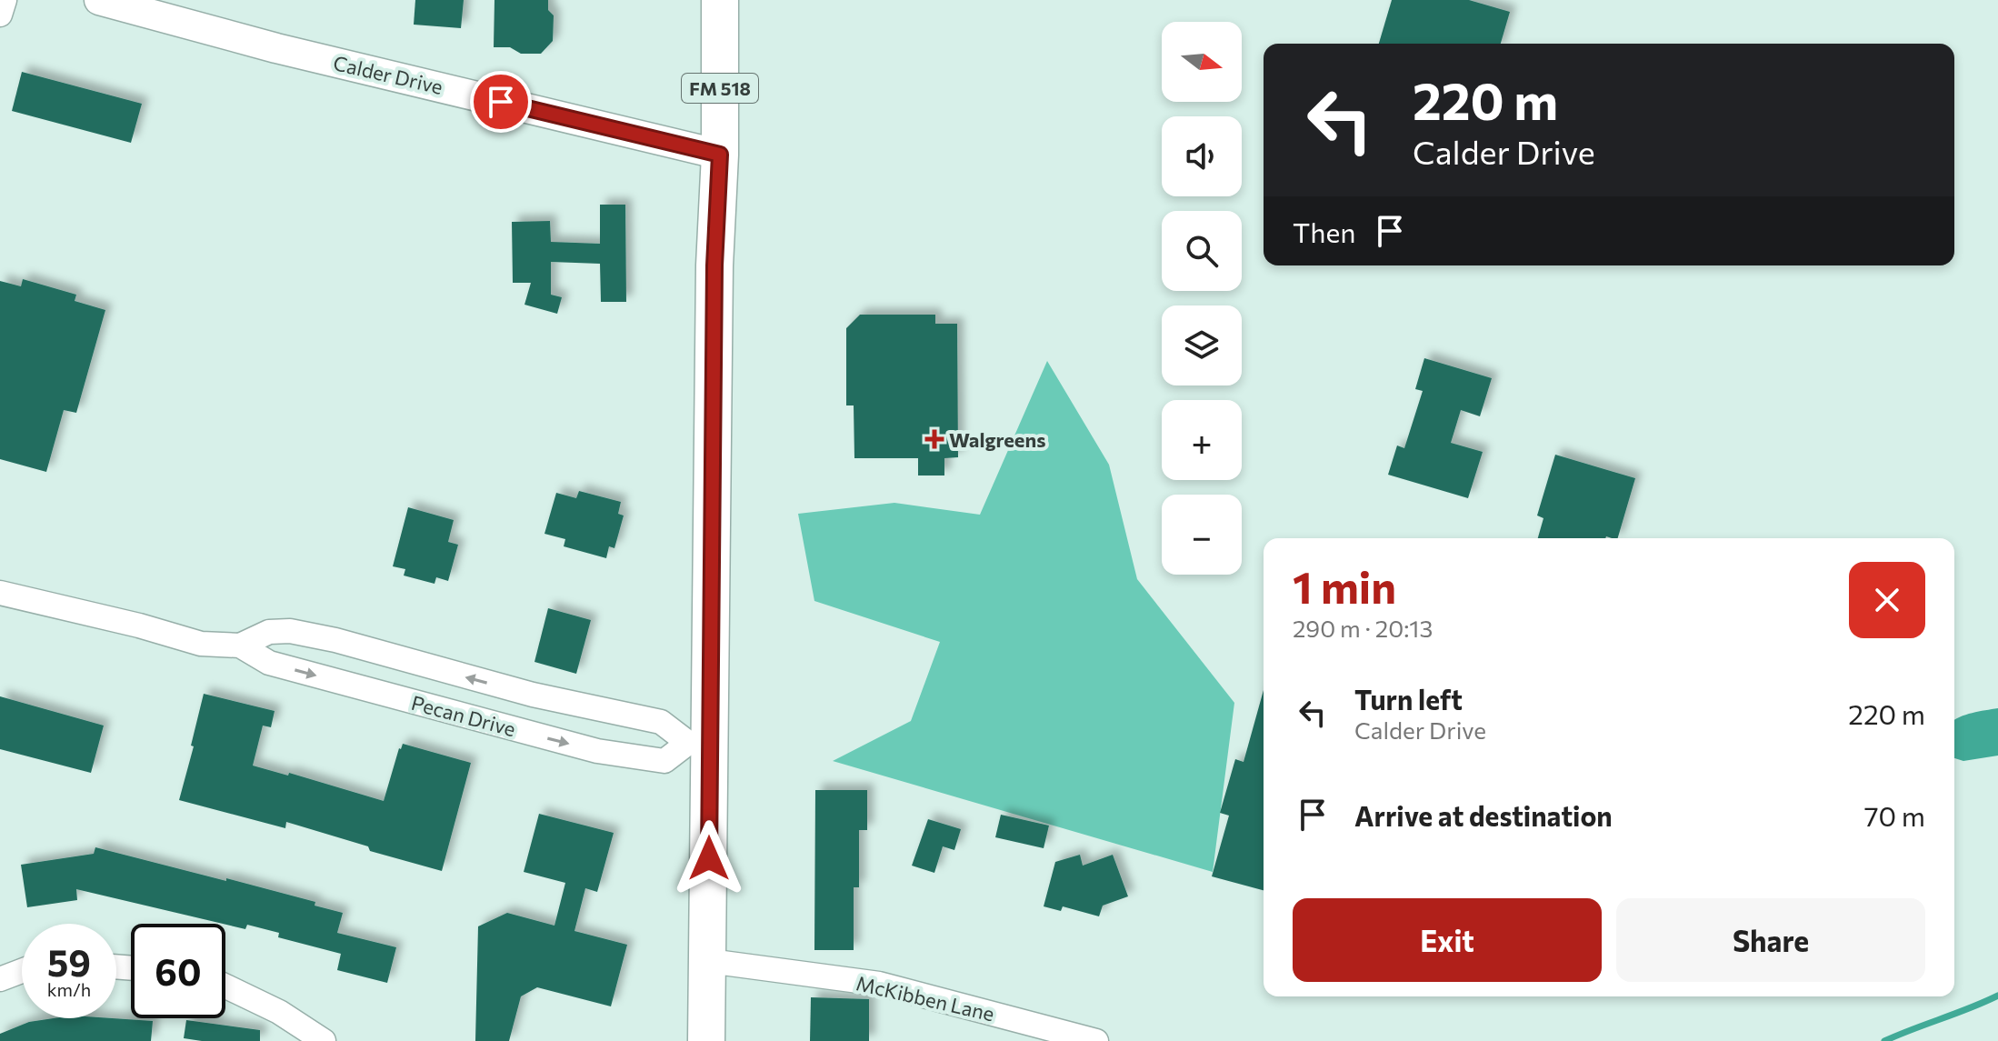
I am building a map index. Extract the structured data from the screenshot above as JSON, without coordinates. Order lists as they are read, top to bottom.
{
  "streets": {
    "main road": ["FM 518"],
    "street": ["Calder Drive", "Pecan Drive", "McKibben Lane"]
  },
  "crossings": [
    ["Calder Drive", "FM 518"],
    ["FM 518", "Pecan Drive"],
    ["FM 518", "McKibben Lane"]
  ],
  "places": {
    "health": ["Walgreens"]
  },
  "north": "right",
  "page": {
    "map_buttons": ["+", "−"],
    "turn": ["220 m", "Calder Drive"],
    "then": "Then",
    "heading": ["1 min", "290 m · 20:13"],
    "list": [
      {
        "name": "Turn left",
        "note": "Calder Drive",
        "value": "220 m"
      },
      {
        "name": "Arrive at destination",
        "value": "70 m"
      }
    ],
    "buttons": ["Exit", "Share"],
    "speed": "59 km/h",
    "limit": "60"
  }
}
